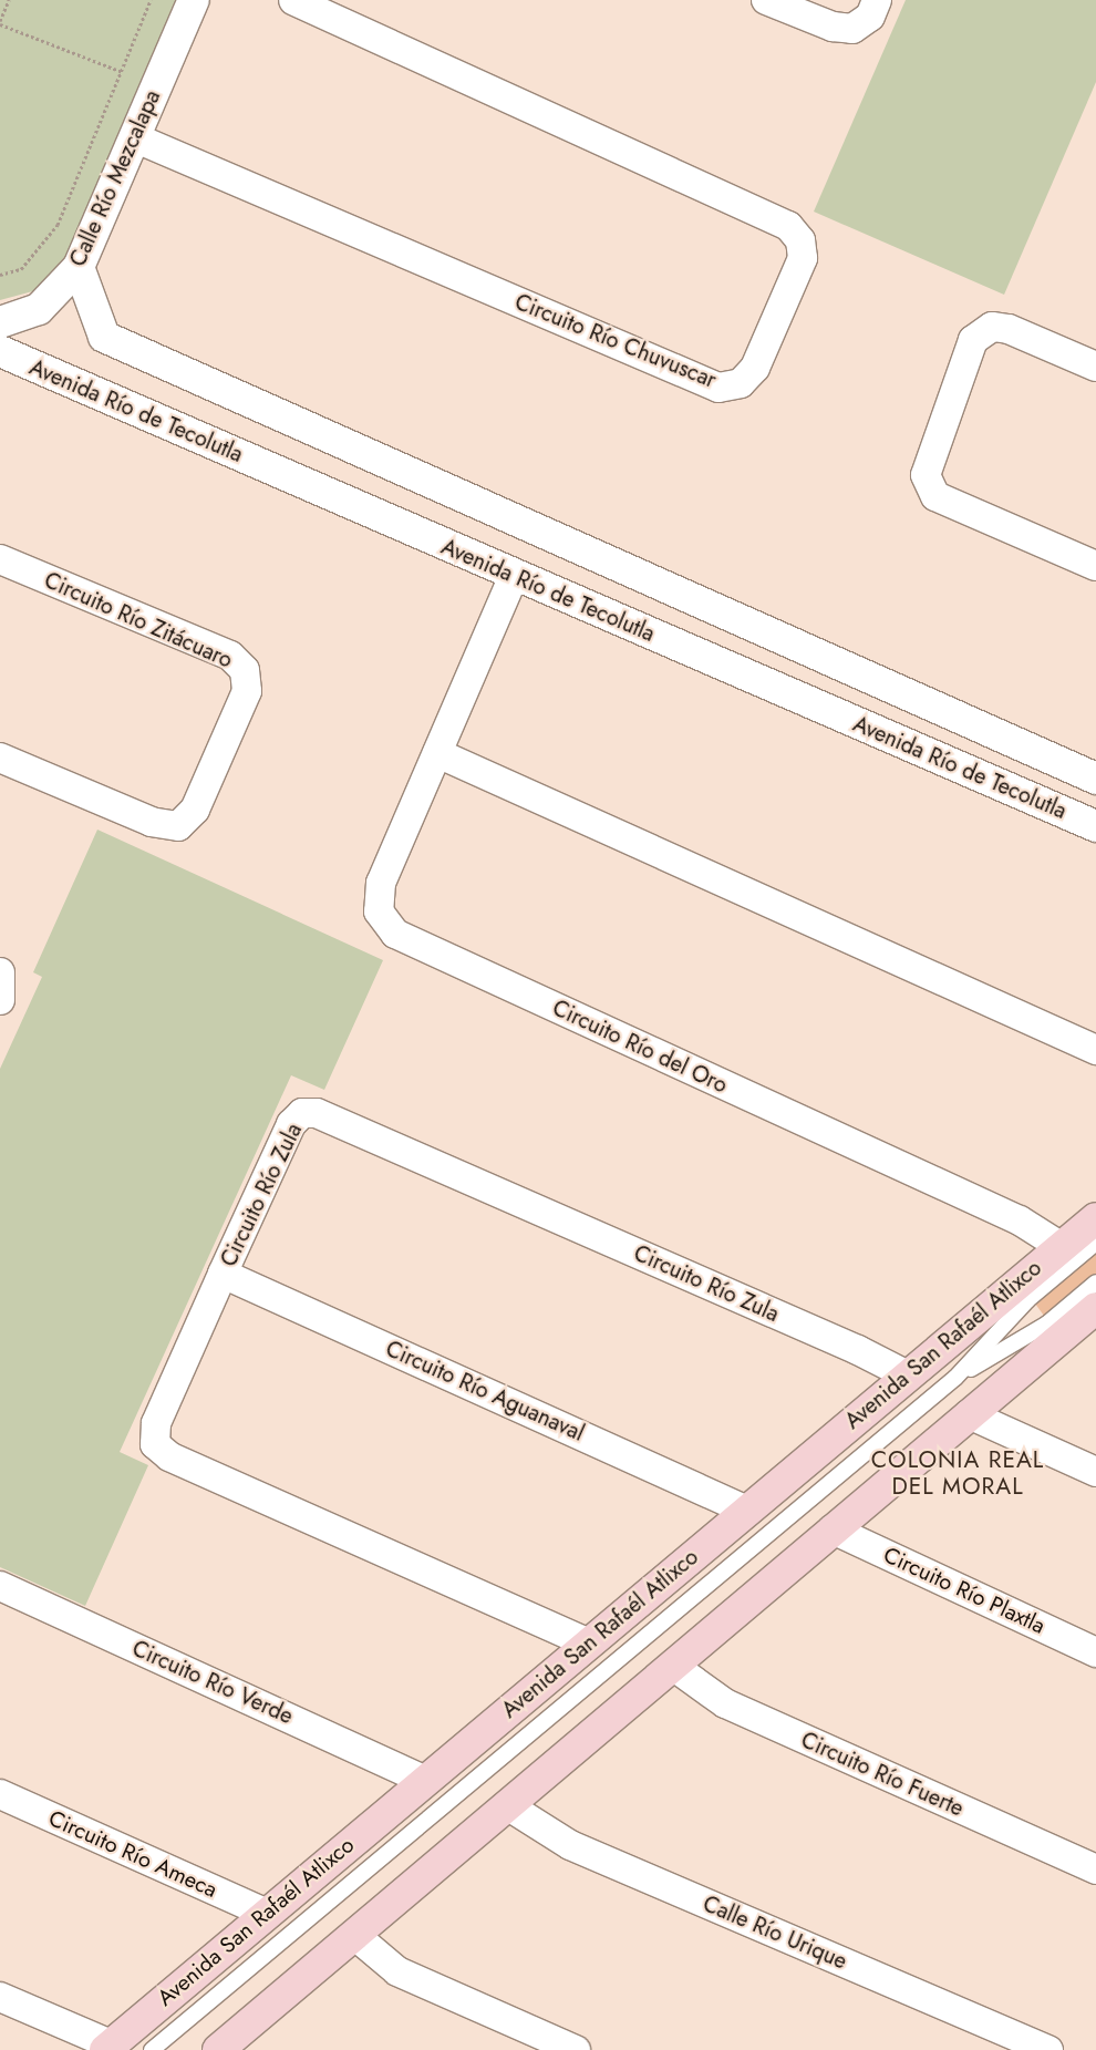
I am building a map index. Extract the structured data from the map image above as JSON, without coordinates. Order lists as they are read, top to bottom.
{
  "streets": {
    "main road": ["Avenida San Rafaél Atlixco"],
    "street": [
      "Calle Río Mezcalapa",
      "Circuito Río Chuvuscar",
      "Avenida Río de Tecolutla",
      "Circuito Río Zitácuaro",
      "Circuito Río del Oro",
      "Circuito Río Zula",
      "Circuito Río Aguanaval",
      "Circuito Río Plaxtla",
      "Circuito Río Verde",
      "Circuito Río Fuerte",
      "Circuito Río Ameca",
      "Calle Río Urique"
    ]
  },
  "crossings": [
    ["Calle Río Mezcalapa", "Circuito Río Chuvuscar"],
    ["Calle Río Mezcalapa", "Avenida Río de Tecolutla"],
    ["Avenida Río de Tecolutla", "Circuito Río del Oro"],
    ["Circuito Río del Oro", "Avenida San Rafaél Atlixco"],
    ["Circuito Río Zula", "Avenida San Rafaél Atlixco"],
    ["Circuito Río Zula", "Circuito Río Aguanaval"],
    ["Avenida San Rafaél Atlixco", "Circuito Río Aguanaval"],
    ["Avenida San Rafaél Atlixco", "Circuito Río Verde"],
    ["Avenida San Rafaél Atlixco", "Circuito Río Ameca"]
  ],
  "districts": ["COLONIA REAL DEL MORAL"]
}
